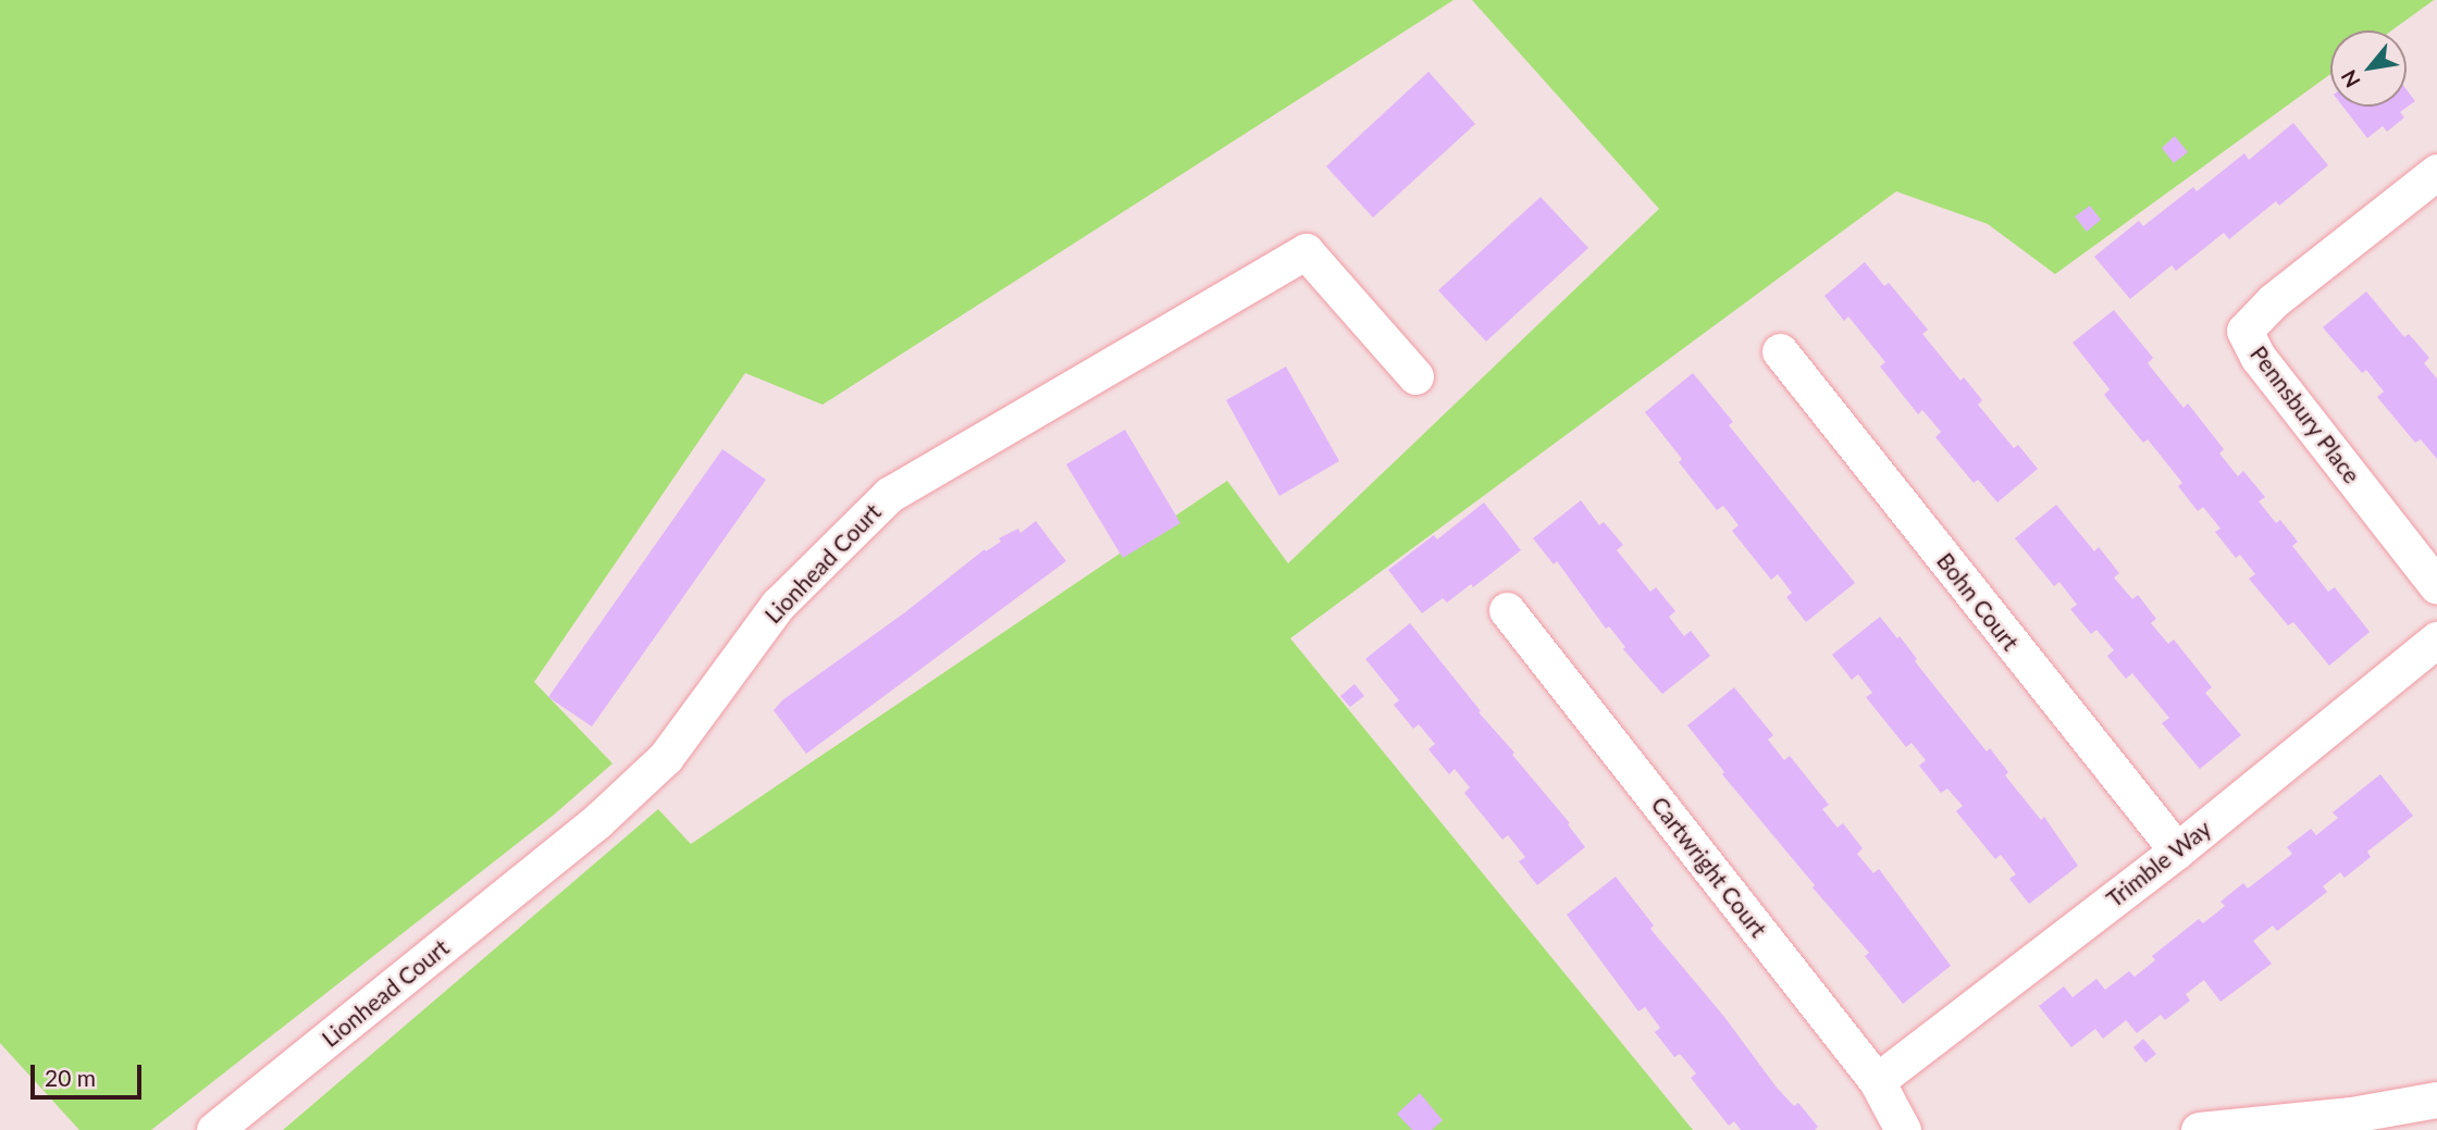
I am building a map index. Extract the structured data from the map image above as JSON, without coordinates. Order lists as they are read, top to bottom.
{
  "streets": {
    "street": [
      "Pennsbury Place",
      "Lionhead Court",
      "Bohn Court",
      "Trimble Way",
      "Cartwright Court"
    ]
  },
  "crossings": [
    ["Bohn Court", "Trimble Way"],
    ["Trimble Way", "Cartwright Court"]
  ],
  "scale_bar": "20 m",
  "north": "bottom left"
}
